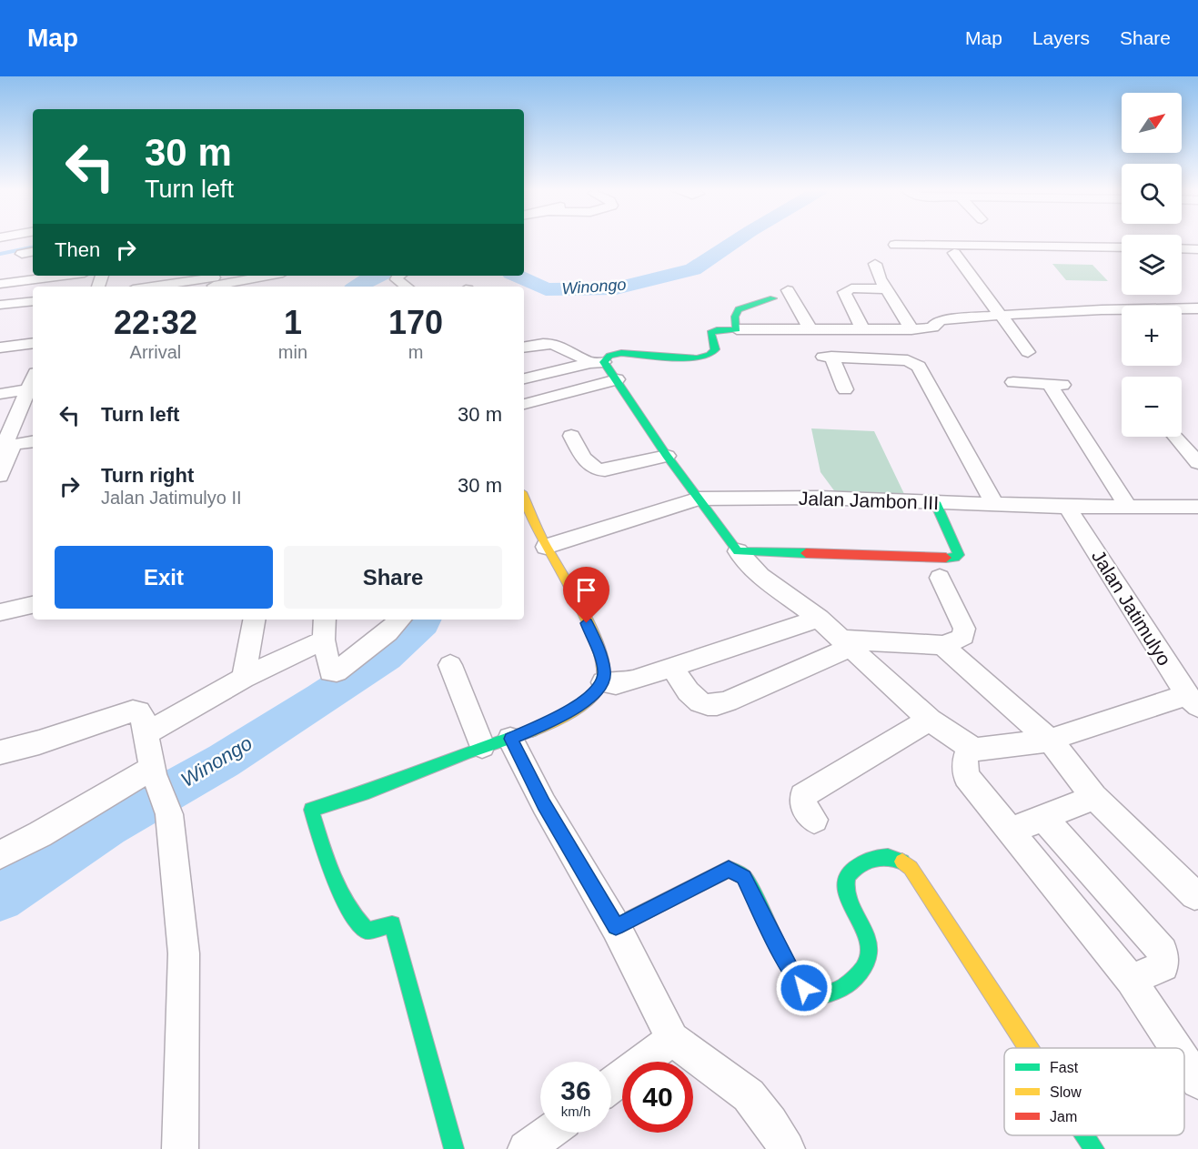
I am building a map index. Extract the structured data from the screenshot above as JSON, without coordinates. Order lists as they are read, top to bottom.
{
  "streets": {
    "street": ["Jalan Jambon III", "Jalan Jatimulyo"]
  },
  "crossings": [
    ["Jalan Jambon III", "Jalan Jatimulyo"]
  ],
  "water": ["Winongo"],
  "legend": ["Fast", "Slow", "Jam"],
  "north": "top right",
  "page": {
    "header": "Map",
    "nav": ["Map", "Layers", "Share"],
    "map_buttons": ["+", "−"],
    "turn": ["30 m", "Turn left"],
    "then": "Then",
    "eta": [
      "22:32",
      "Arrival",
      "1",
      "min",
      "170",
      "m"
    ],
    "list": [
      {
        "name": "Turn left",
        "value": "30 m"
      },
      {
        "name": "Turn right",
        "note": "Jalan Jatimulyo II",
        "value": "30 m"
      }
    ],
    "buttons": ["Exit", "Share"],
    "speed": "36 km/h",
    "limit": "40"
  }
}
